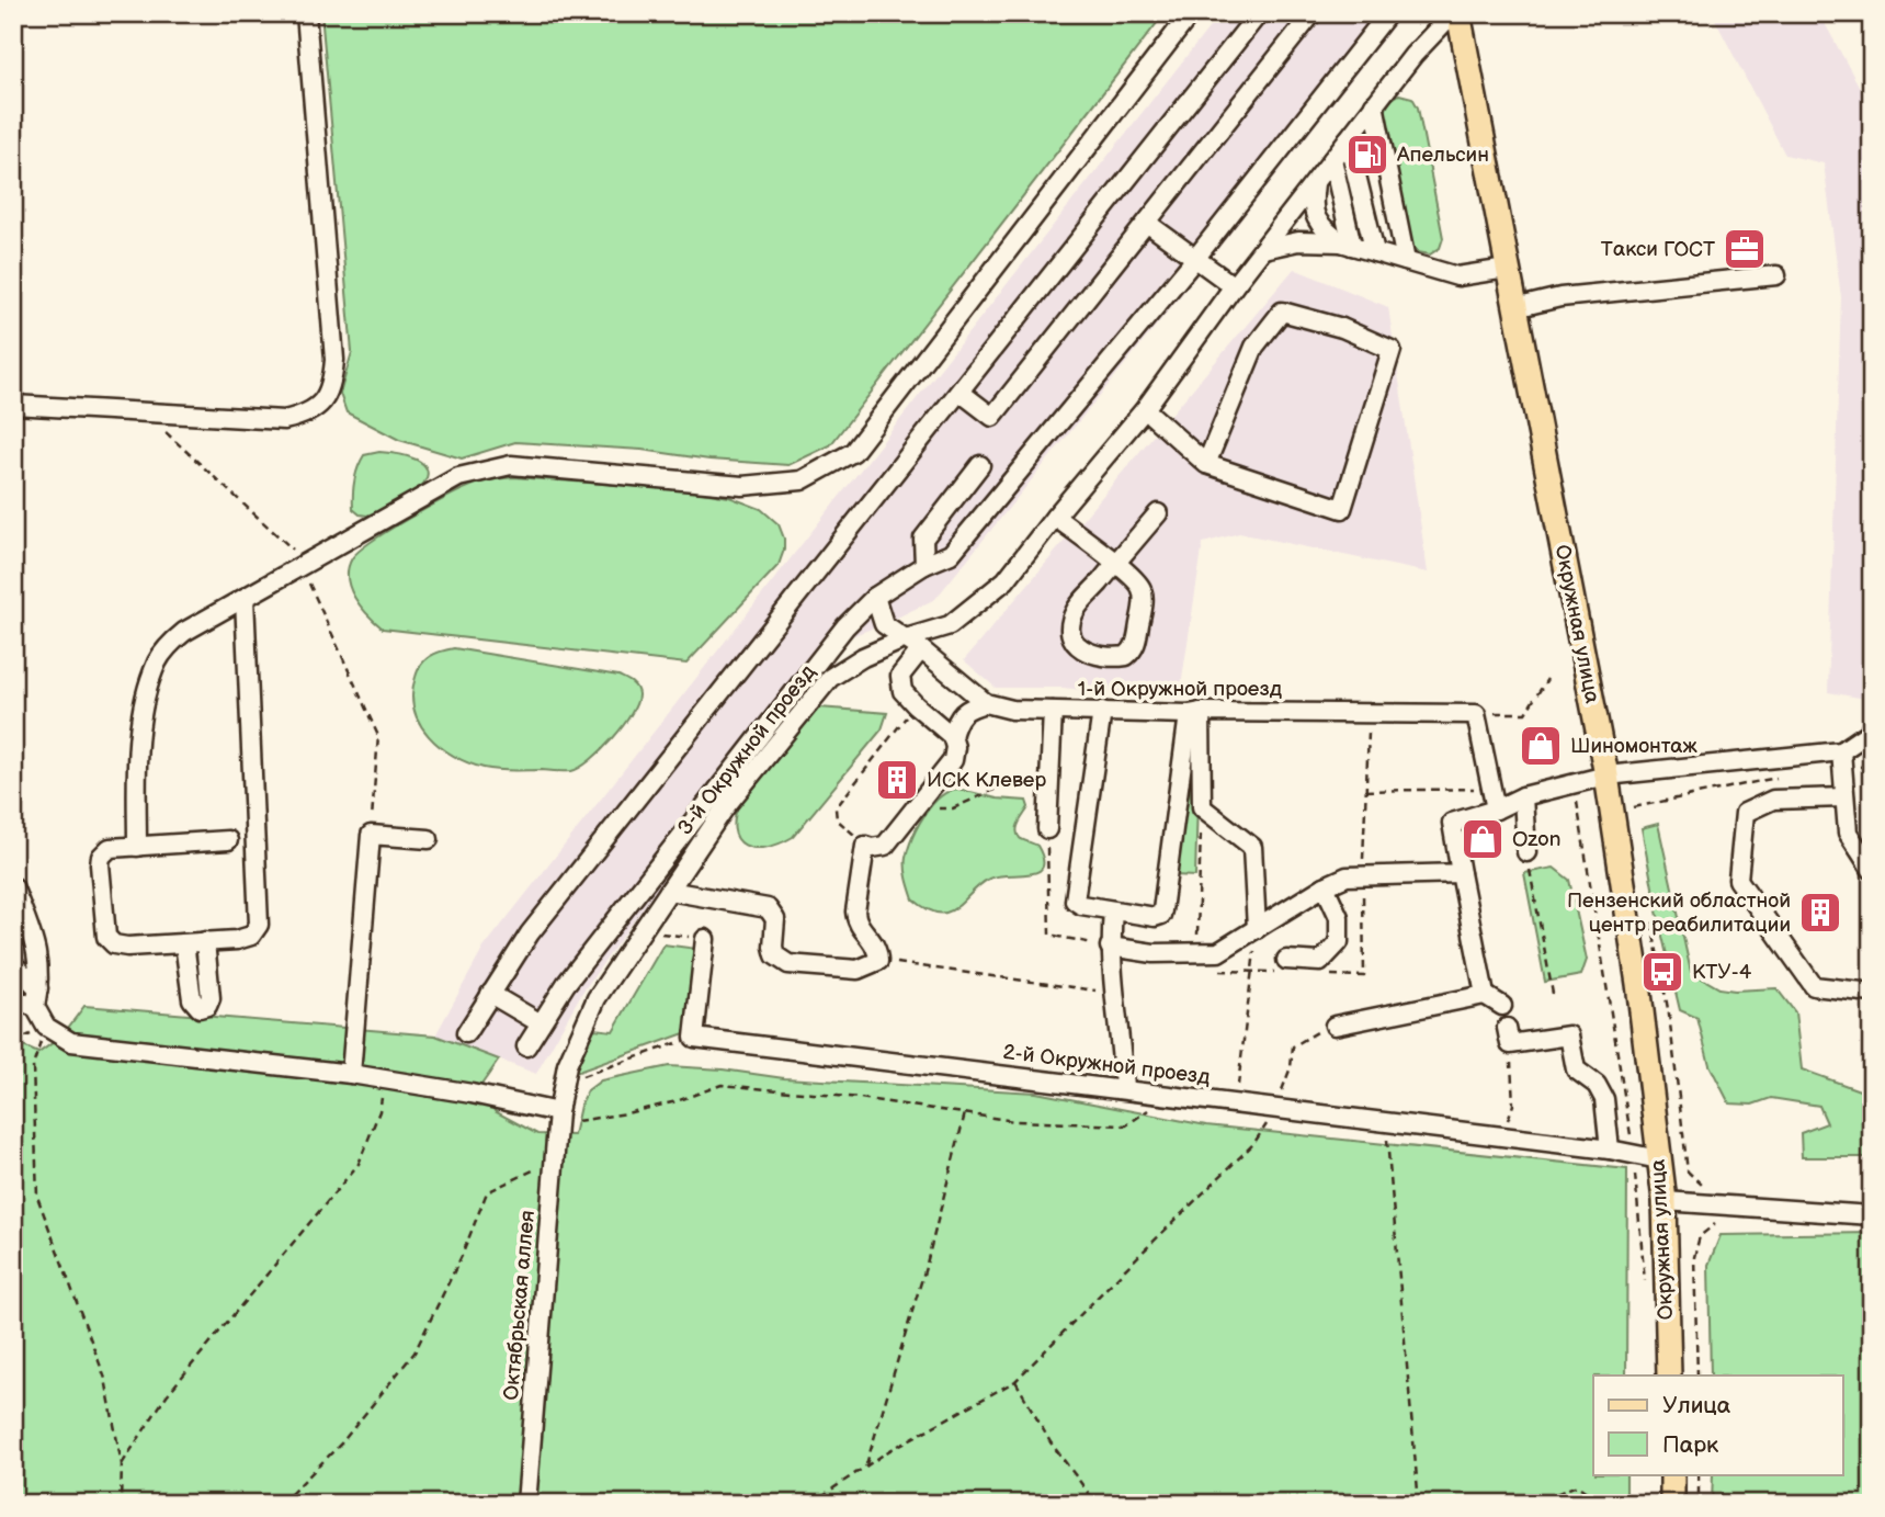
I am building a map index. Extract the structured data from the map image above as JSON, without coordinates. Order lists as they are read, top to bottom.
{
  "streets": {
    "main road": ["Окружная улица"],
    "street": [
      "1-й Окружной проезд",
      "3-й Окружной проезд",
      "2-й Окружной проезд",
      "Октябрьская аллея"
    ]
  },
  "crossings": [
    ["Окружная улица", "3-й Окружной проезд"],
    ["Окружная улица", "2-й Окружной проезд"],
    ["1-й Окружной проезд", "3-й Окружной проезд"],
    ["3-й Окружной проезд", "Октябрьская аллея"]
  ],
  "places": {
    "fuel station": ["Апельсин"],
    "office": ["Такси ГОСТ"],
    "shop": ["Шиномонтаж", "Ozon"],
    "building": ["ИСК Клевер", "Пензенский областной центр реабилитации"],
    "bus stop": ["КТУ-4"]
  },
  "legend": ["Улица", "Парк"]
}
